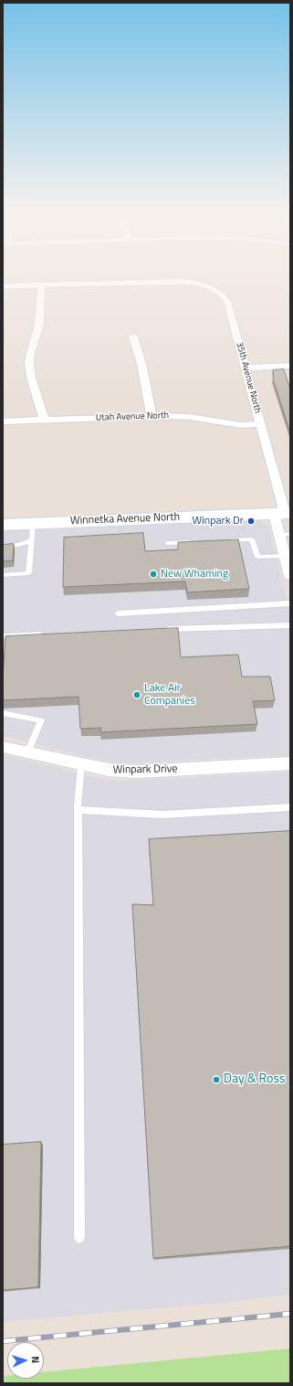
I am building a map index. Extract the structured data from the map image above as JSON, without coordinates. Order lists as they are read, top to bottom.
{
  "streets": {
    "main road": ["Winnetka Avenue North"],
    "street": ["35th Avenue North", "Utah Avenue North", "Winpark Drive"]
  },
  "crossings": [
    ["35th Avenue North", "Utah Avenue North"],
    ["35th Avenue North", "Winnetka Avenue North"]
  ],
  "places": [
    "Winpark Dr",
    "New Whaming",
    "Lake Air Companies",
    "Day & Ross"
  ],
  "north": "right"
}
